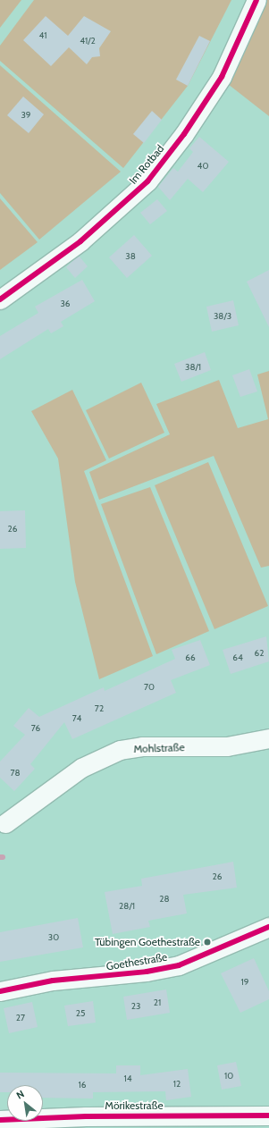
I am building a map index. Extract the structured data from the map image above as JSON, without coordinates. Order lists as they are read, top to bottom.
{
  "streets": {
    "street": [
      "Im Rotbad",
      "Mohlstraße",
      "Goethestraße",
      "Mörikestraße"
    ]
  },
  "places": ["Tübingen Goethestraße"],
  "house_numbers": [
    "41",
    "41/2",
    "39",
    "40",
    "38",
    "36",
    "38/3",
    "38/1",
    "26",
    "62",
    "66",
    "64",
    "70",
    "72",
    "74",
    "76",
    "78",
    "26",
    "28",
    "28/1",
    "30",
    "19",
    "21",
    "23",
    "25",
    "27",
    "10",
    "14",
    "12",
    "16"
  ],
  "north": "top left"
}
